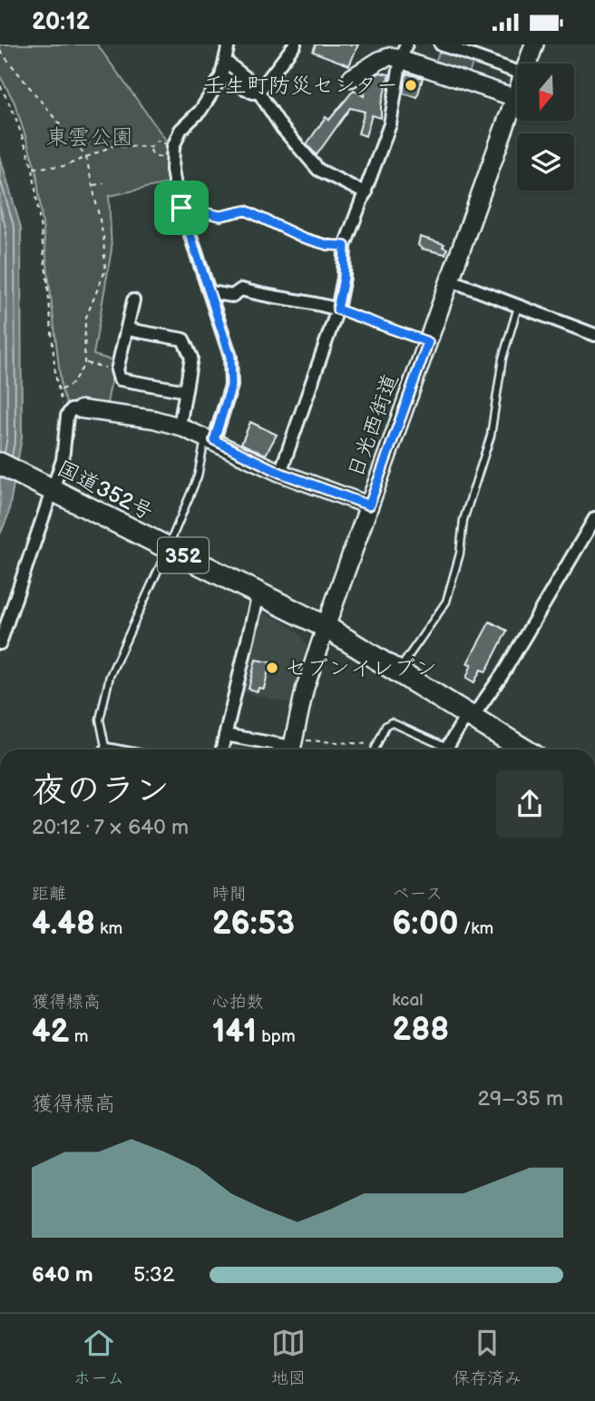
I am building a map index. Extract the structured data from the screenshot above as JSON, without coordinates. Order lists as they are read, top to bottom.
{
  "streets": {
    "highway": ["国道352号", "352"],
    "main road": ["日光西街道"]
  },
  "crossings": [
    ["日光西街道", "国道352号"],
    ["日光西街道", "352"],
    ["国道352号", "352"]
  ],
  "parks": ["東雲公園"],
  "places": ["壬生町防災センター", "セブンイレブン"],
  "north": "bottom",
  "page": {
    "status": "20:12",
    "heading": ["夜のラン", "20:12 · 7 × 640 m"],
    "stats": [
      ["距離", "4.48 km"],
      ["時間", "26:53"],
      ["ペース", "6:00 /km"],
      ["獲得標高", "42 m"],
      ["心拍数", "141 bpm"],
      ["kcal", "288"]
    ],
    "chart": ["獲得標高", "29–35 m"],
    "list": [
      {
        "name": "640 m",
        "note": "5:32"
      }
    ],
    "tabs": ["ホーム", "地図", "保存済み"]
  }
}
